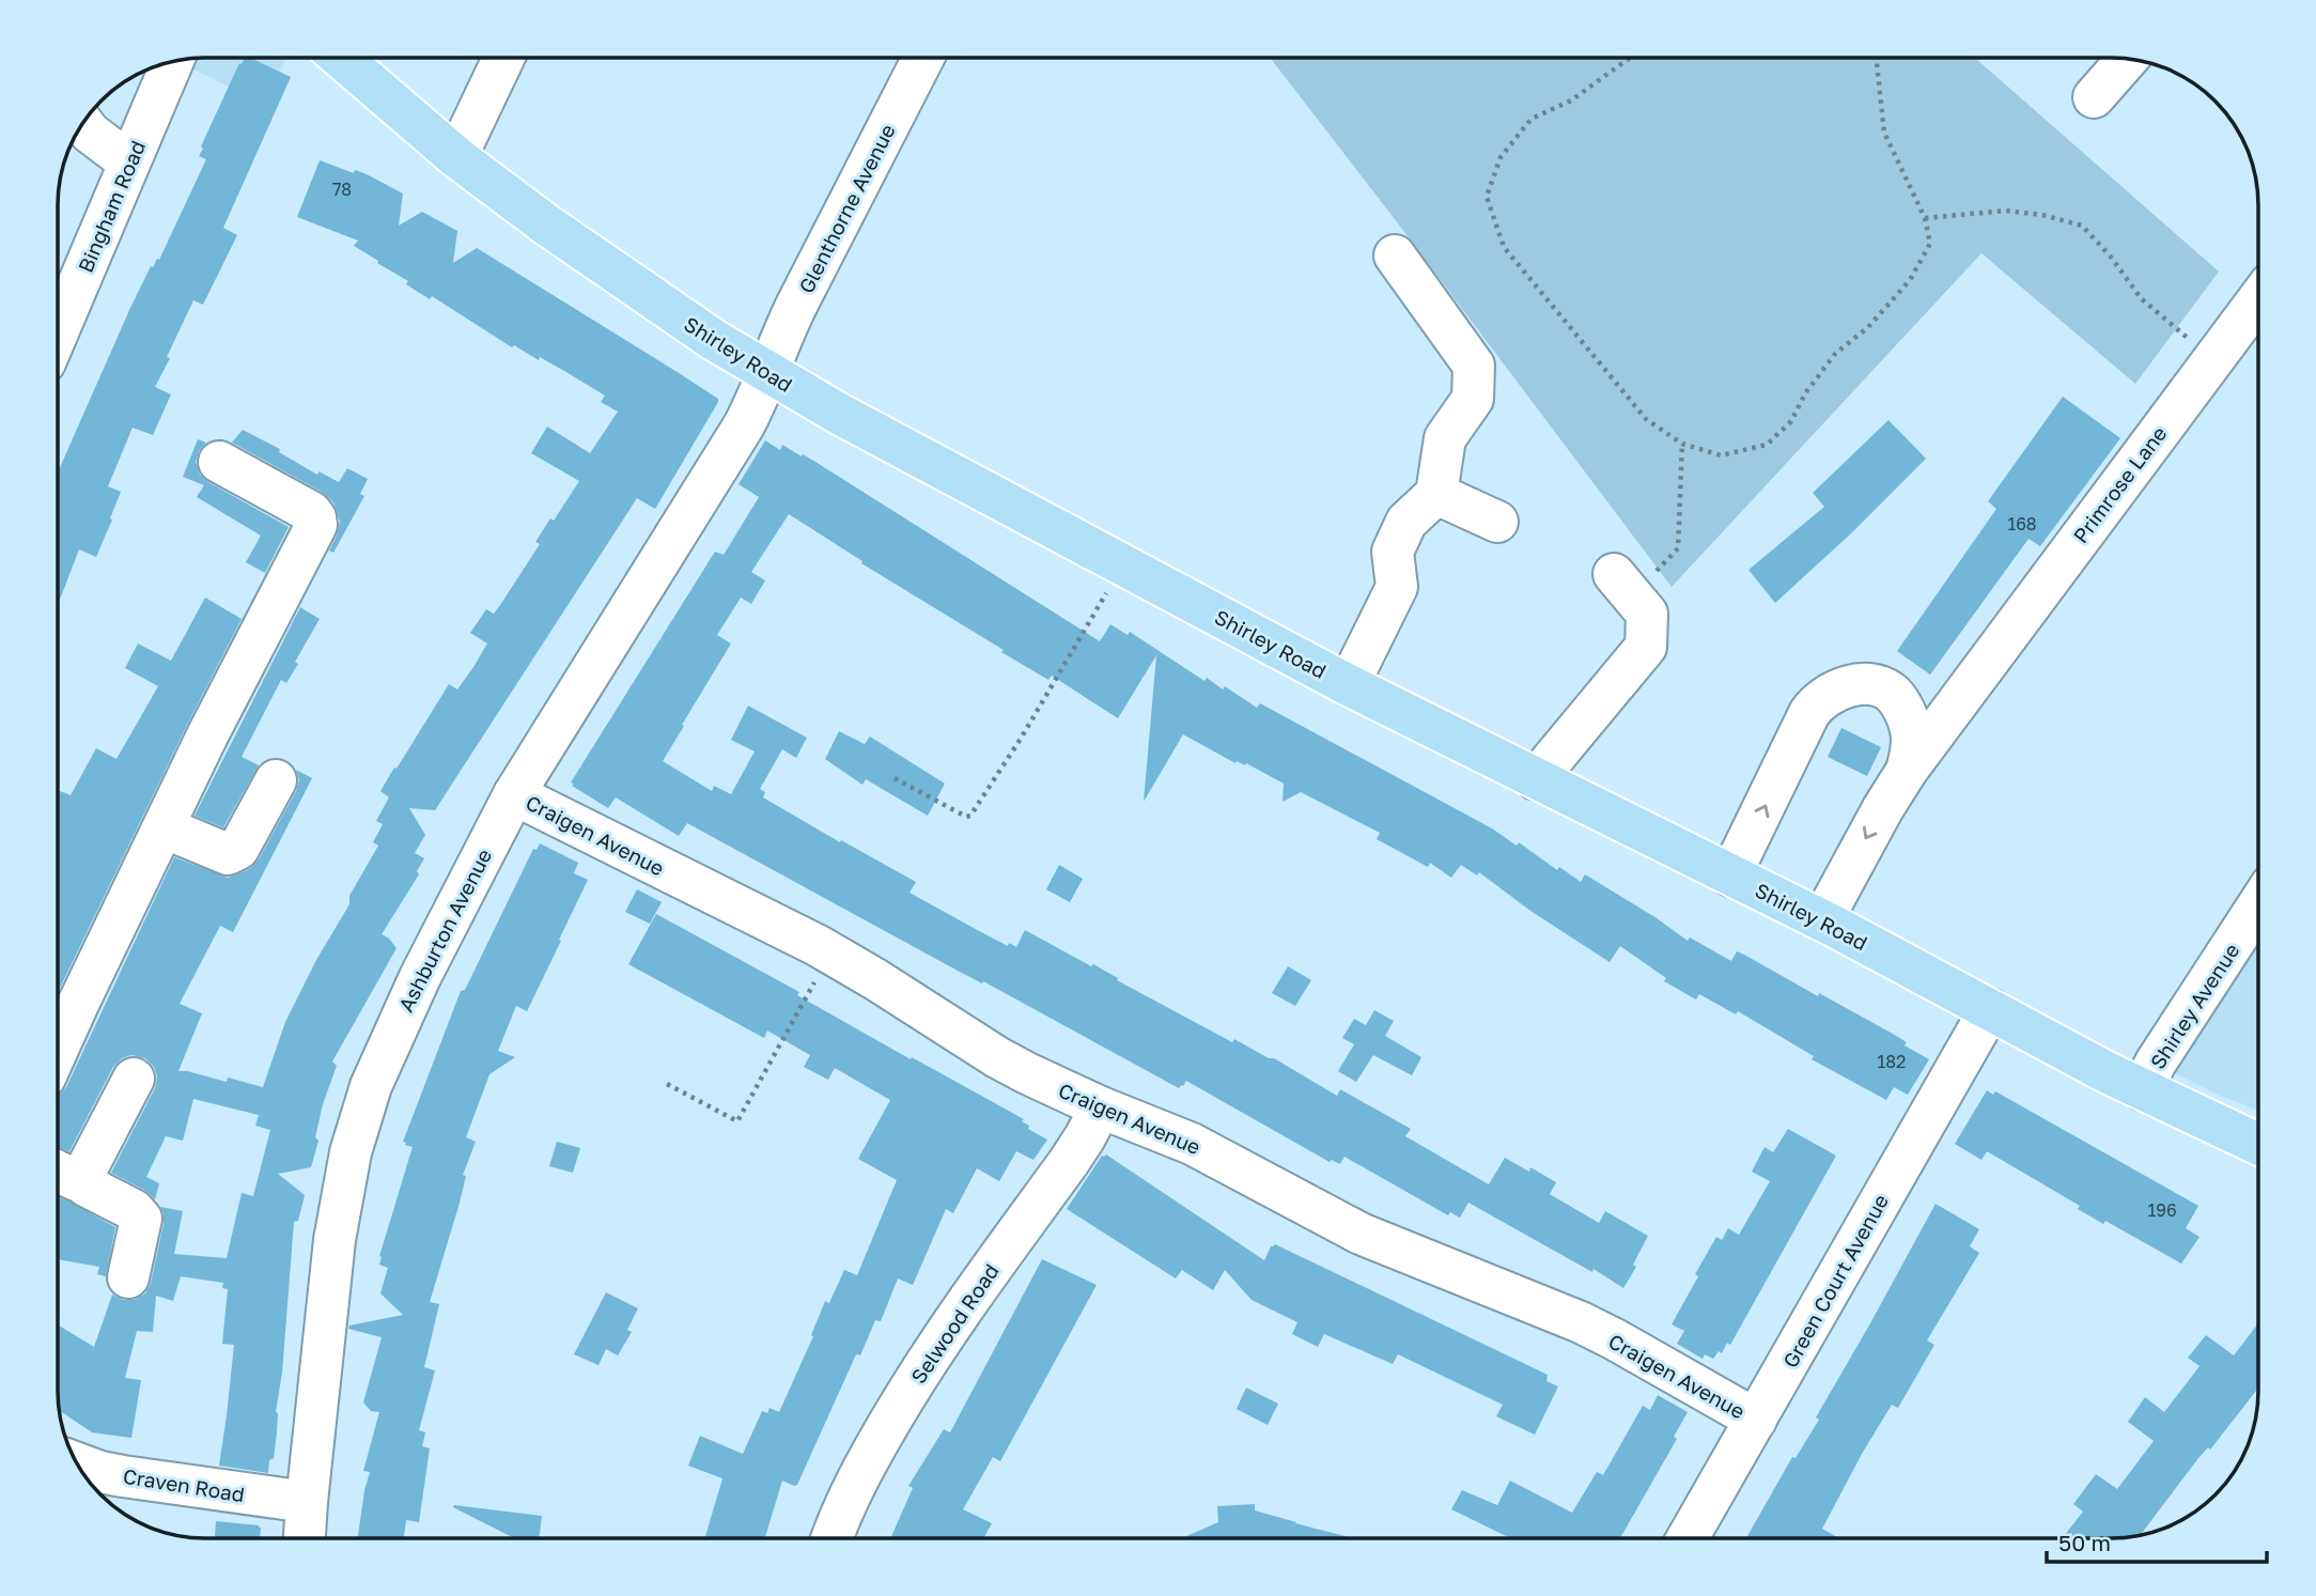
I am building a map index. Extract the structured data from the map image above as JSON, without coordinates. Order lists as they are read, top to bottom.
{
  "streets": {
    "main road": ["Shirley Road"],
    "street": [
      "Bingham Road",
      "Glenthorne Avenue",
      "Primrose Lane",
      "Craigen Avenue",
      "Ashburton Avenue",
      "Shirley Avenue",
      "Green Court Avenue",
      "Selwood Road",
      "Craven Road"
    ]
  },
  "crossings": [
    ["Glenthorne Avenue", "Shirley Road"],
    ["Glenthorne Avenue", "Ashburton Avenue"],
    ["Shirley Road", "Primrose Lane"],
    ["Shirley Road", "Ashburton Avenue"],
    ["Shirley Road", "Shirley Avenue"],
    ["Shirley Road", "Green Court Avenue"],
    ["Craigen Avenue", "Ashburton Avenue"],
    ["Craigen Avenue", "Green Court Avenue"],
    ["Craigen Avenue", "Selwood Road"],
    ["Ashburton Avenue", "Craven Road"]
  ],
  "house_numbers": [
    "78",
    "168",
    "182",
    "196"
  ],
  "scale_bar": "50 m"
}
